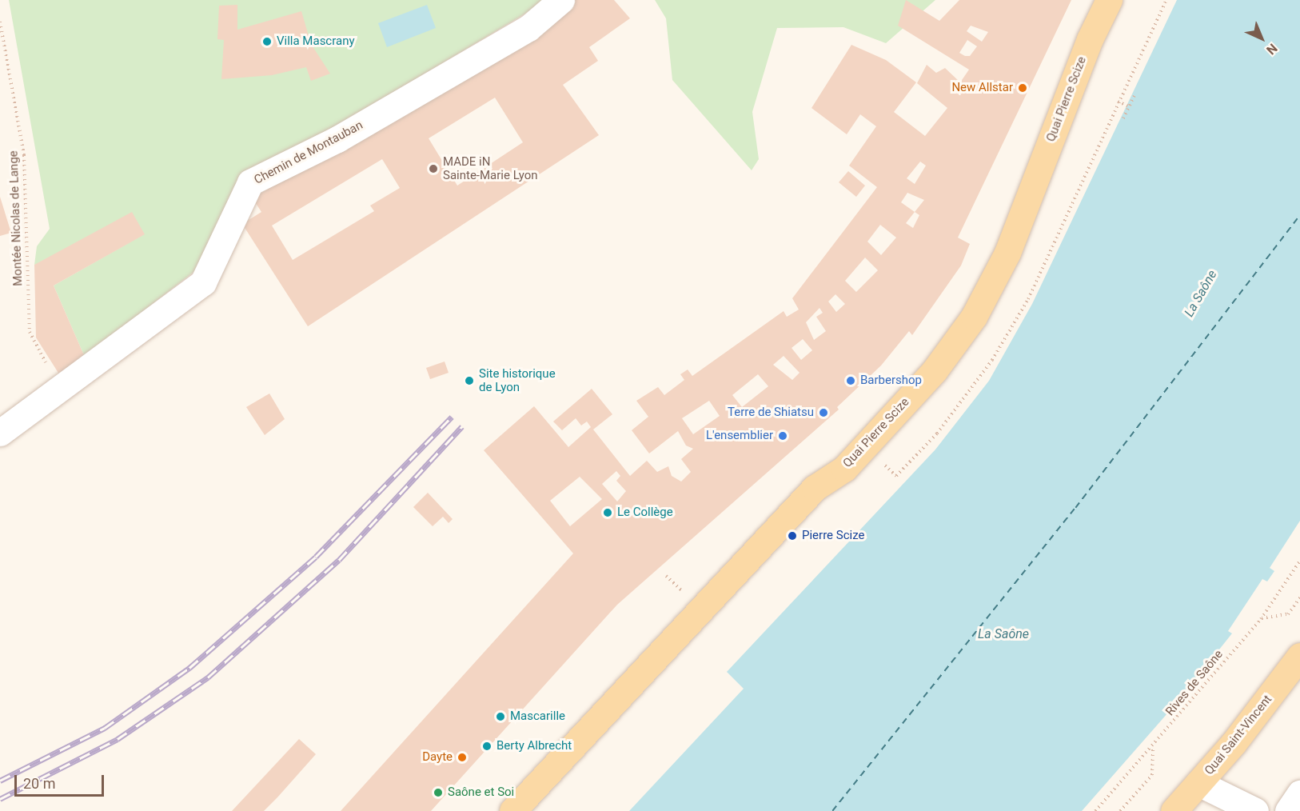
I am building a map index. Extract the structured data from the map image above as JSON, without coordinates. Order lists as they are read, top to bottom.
{
  "streets": {
    "main road": ["Quai Pierre Scize", "Quai Saint-Vincent"],
    "street": ["Chemin de Montauban"],
    "path": ["Montée Nicolas de Lange", "Rives de Saône"]
  },
  "water": ["La Saône"],
  "places": [
    "Villa Mascrany",
    "New Allstar",
    "MADE iN Sainte-Marie Lyon",
    "Site historique de Lyon",
    "Barbershop",
    "Terre de Shiatsu",
    "L'ensemblier",
    "Le Collège",
    "Pierre Scize",
    "Mascarille",
    "Berty Albrecht",
    "Dayte",
    "Saône et Soi"
  ],
  "scale_bar": "20 m",
  "north": "bottom right"
}
